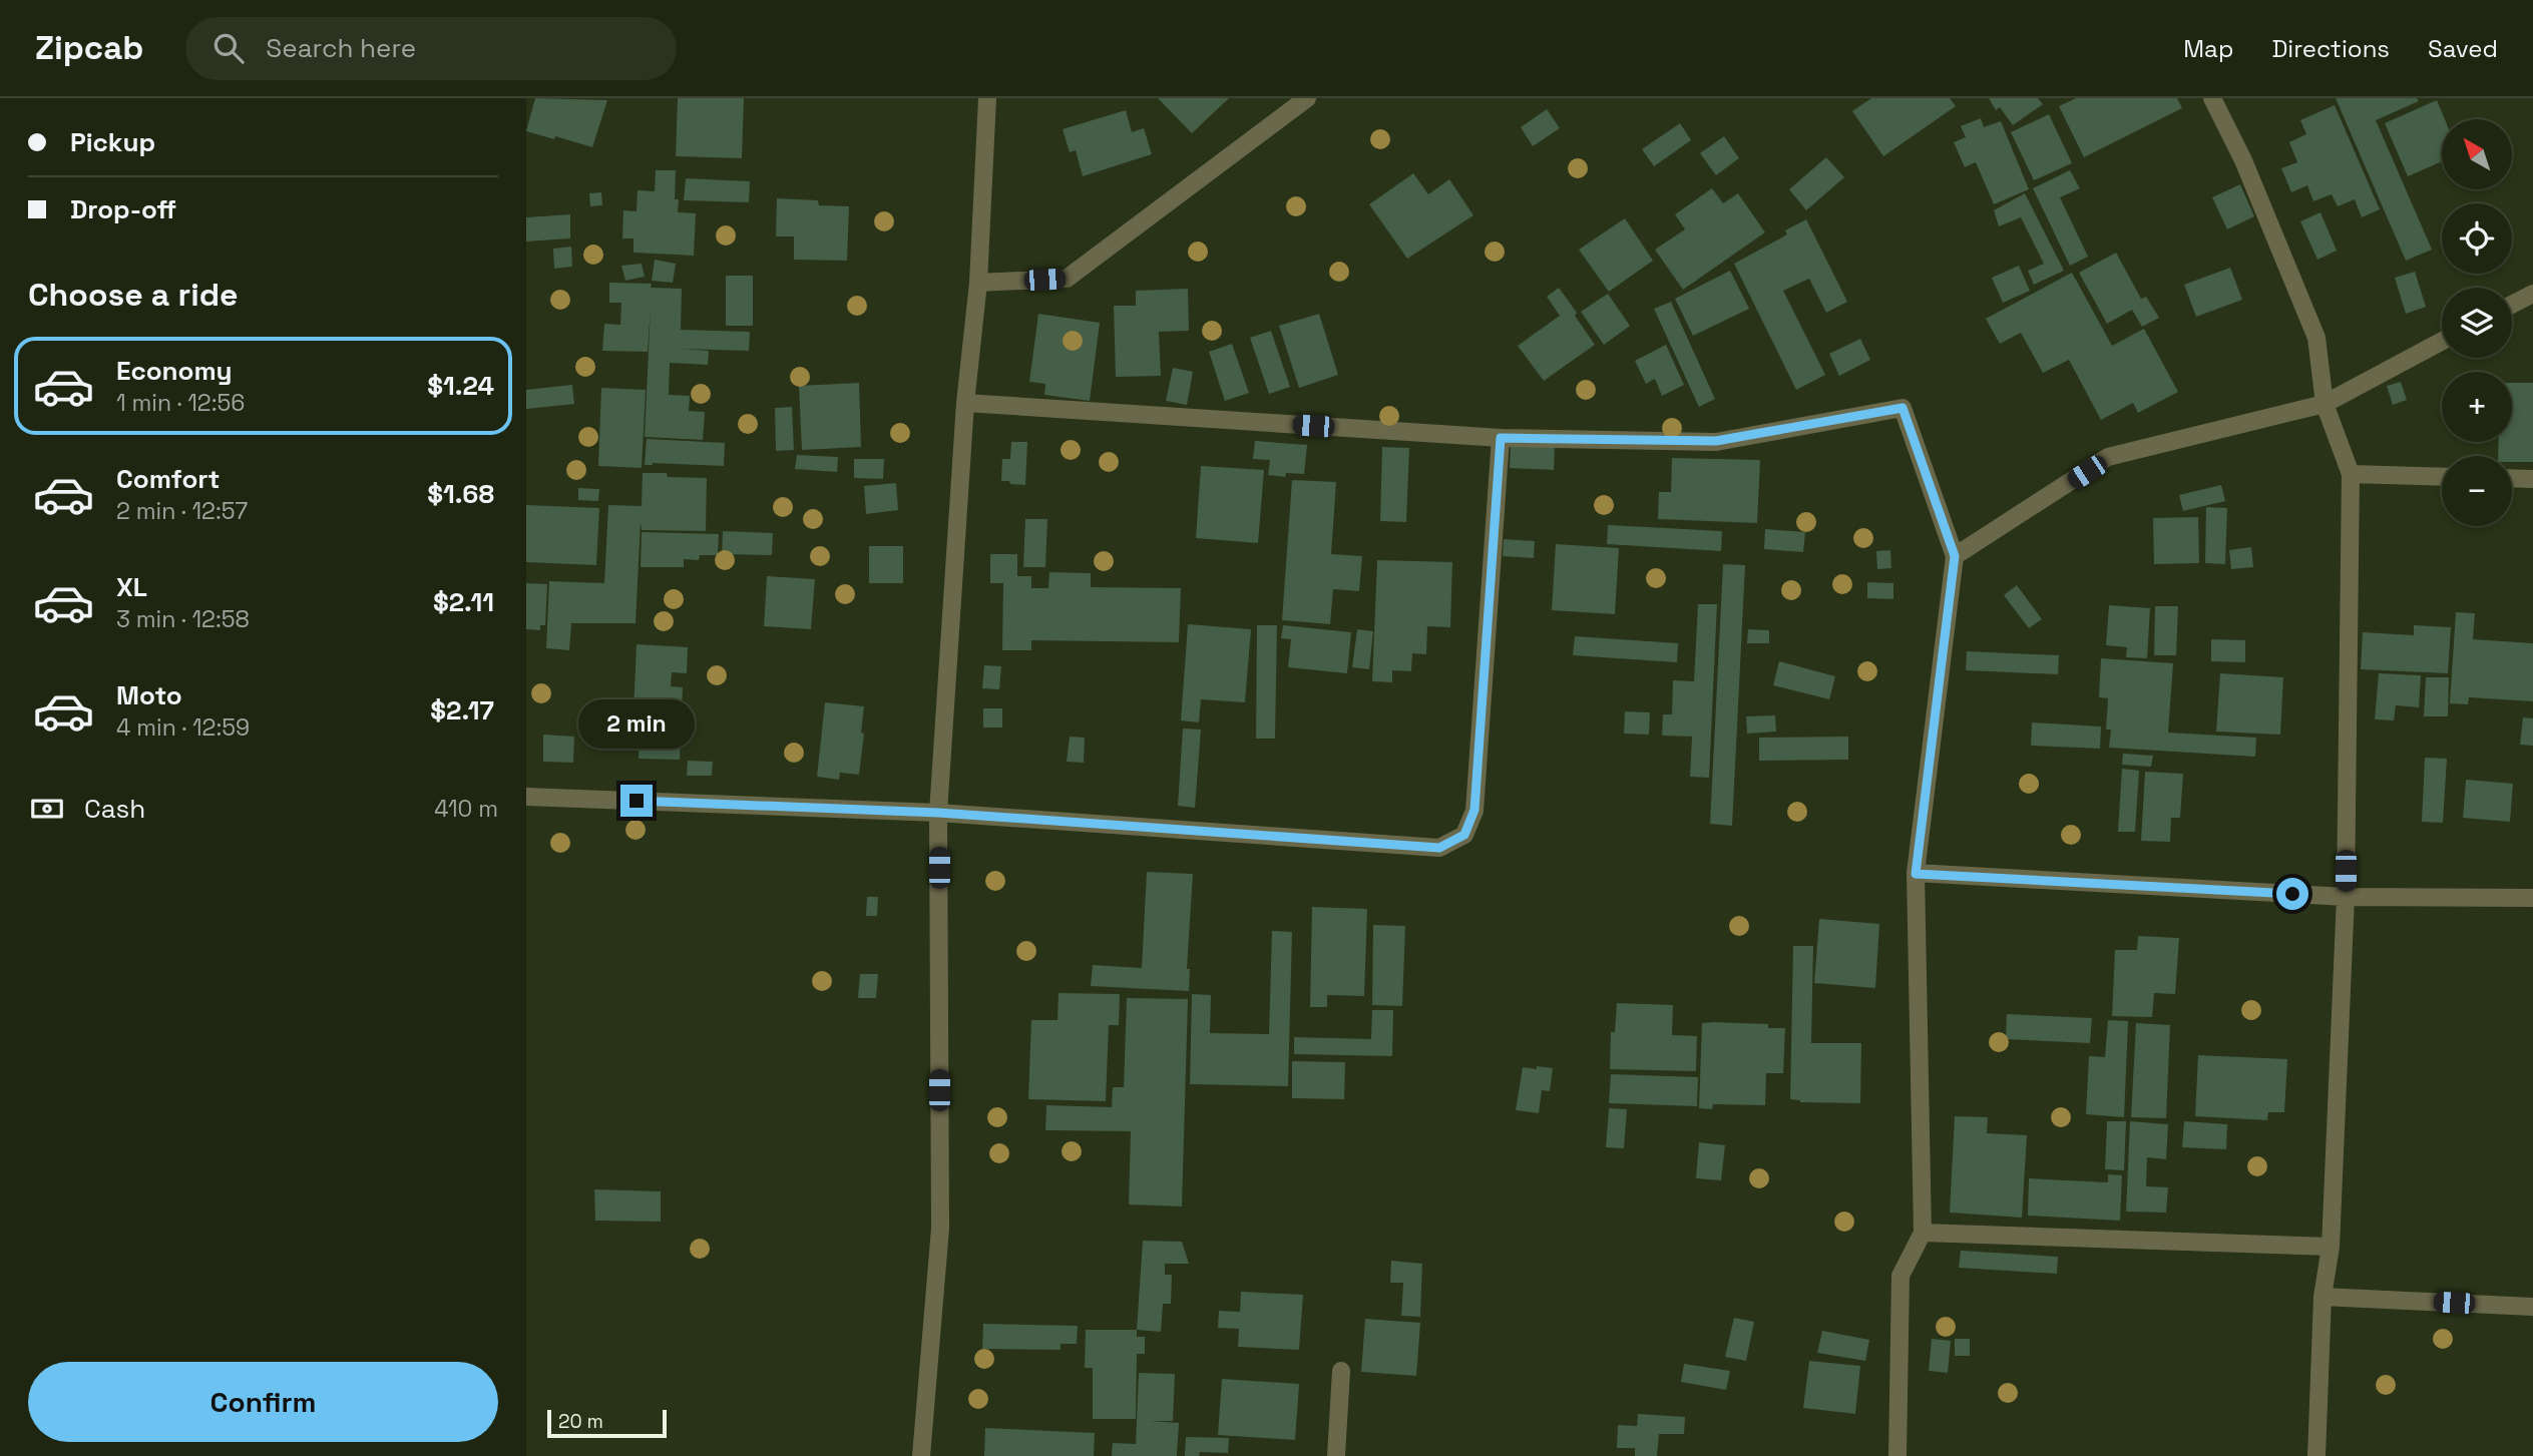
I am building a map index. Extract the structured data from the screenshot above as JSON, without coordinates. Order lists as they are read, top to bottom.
{
  "scale_bar": "20 m",
  "north": "top left",
  "page": {
    "header": "Zipcab",
    "search": "Search here",
    "nav": ["Map", "Directions", "Saved"],
    "banner": ["Pickup", "Drop-off"],
    "map_buttons": ["+", "−"],
    "heading": "Choose a ride",
    "list": [
      {
        "name": "Economy",
        "note": "1 min · 12:56",
        "value": "$1.24"
      },
      {
        "name": "Comfort",
        "note": "2 min · 12:57",
        "value": "$1.68"
      },
      {
        "name": "XL",
        "note": "3 min · 12:58",
        "value": "$2.11"
      },
      {
        "name": "Moto",
        "note": "4 min · 12:59",
        "value": "$2.17"
      }
    ],
    "bubble": "2 min",
    "pay": ["Cash", "410 m"],
    "buttons": "Confirm",
    "scale": "20 m"
  }
}
